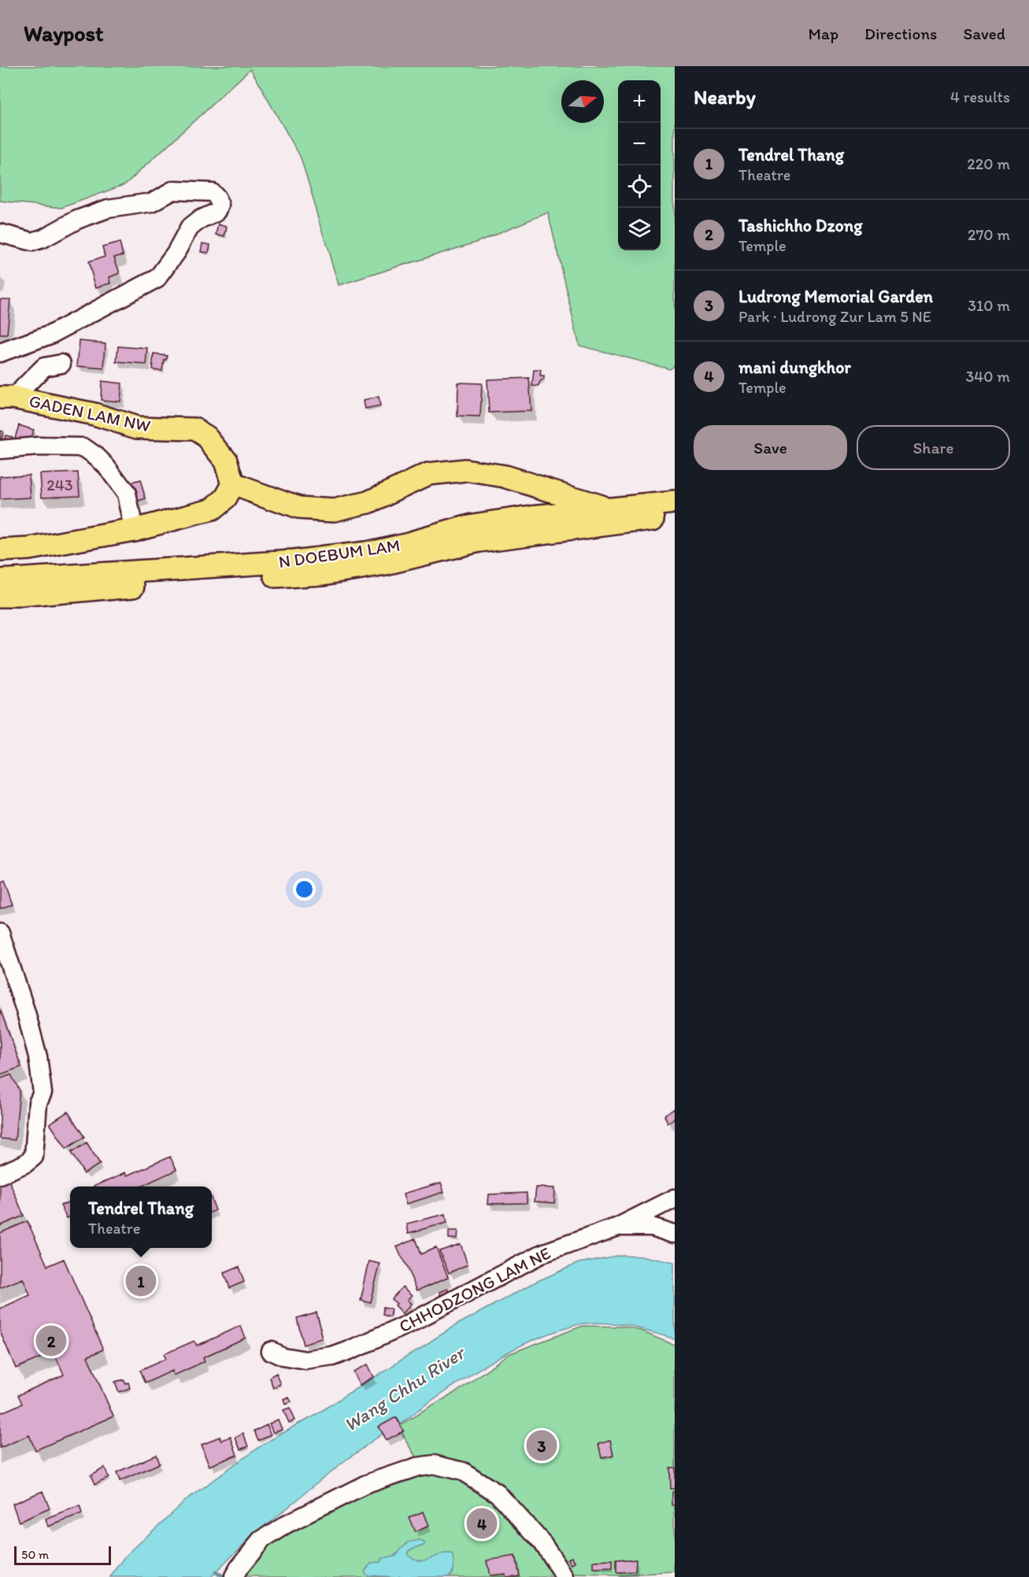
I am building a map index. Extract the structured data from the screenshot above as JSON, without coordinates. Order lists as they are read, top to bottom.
{
  "streets": {
    "main road": ["GADEN LAM NW", "N DOEBUM LAM"],
    "street": ["CHHODZONG LAM NE"]
  },
  "water": ["Wang Chhu River"],
  "house_numbers": ["243"],
  "scale_bar": "50 m",
  "north": "right",
  "page": {
    "header": "Waypost",
    "nav": ["Map", "Directions", "Saved"],
    "heading": ["Nearby", "4 results"],
    "map_buttons": ["+", "−"],
    "list": [
      {
        "mark": "1",
        "name": "Tendrel Thang",
        "note": "Theatre",
        "value": "220 m"
      },
      {
        "mark": "2",
        "name": "Tashichho Dzong",
        "note": "Temple",
        "value": "270 m"
      },
      {
        "mark": "3",
        "name": "Ludrong Memorial Garden",
        "note": "Park · Ludrong Zur Lam 5 NE",
        "value": "310 m"
      },
      {
        "mark": "4",
        "name": "mani dungkhor",
        "note": "Temple",
        "value": "340 m"
      }
    ],
    "buttons": ["Save", "Share"],
    "popup": ["Tendrel Thang", "Theatre"],
    "pins": [
      "1",
      "2",
      "3",
      "4"
    ],
    "scale": "50 m"
  }
}
